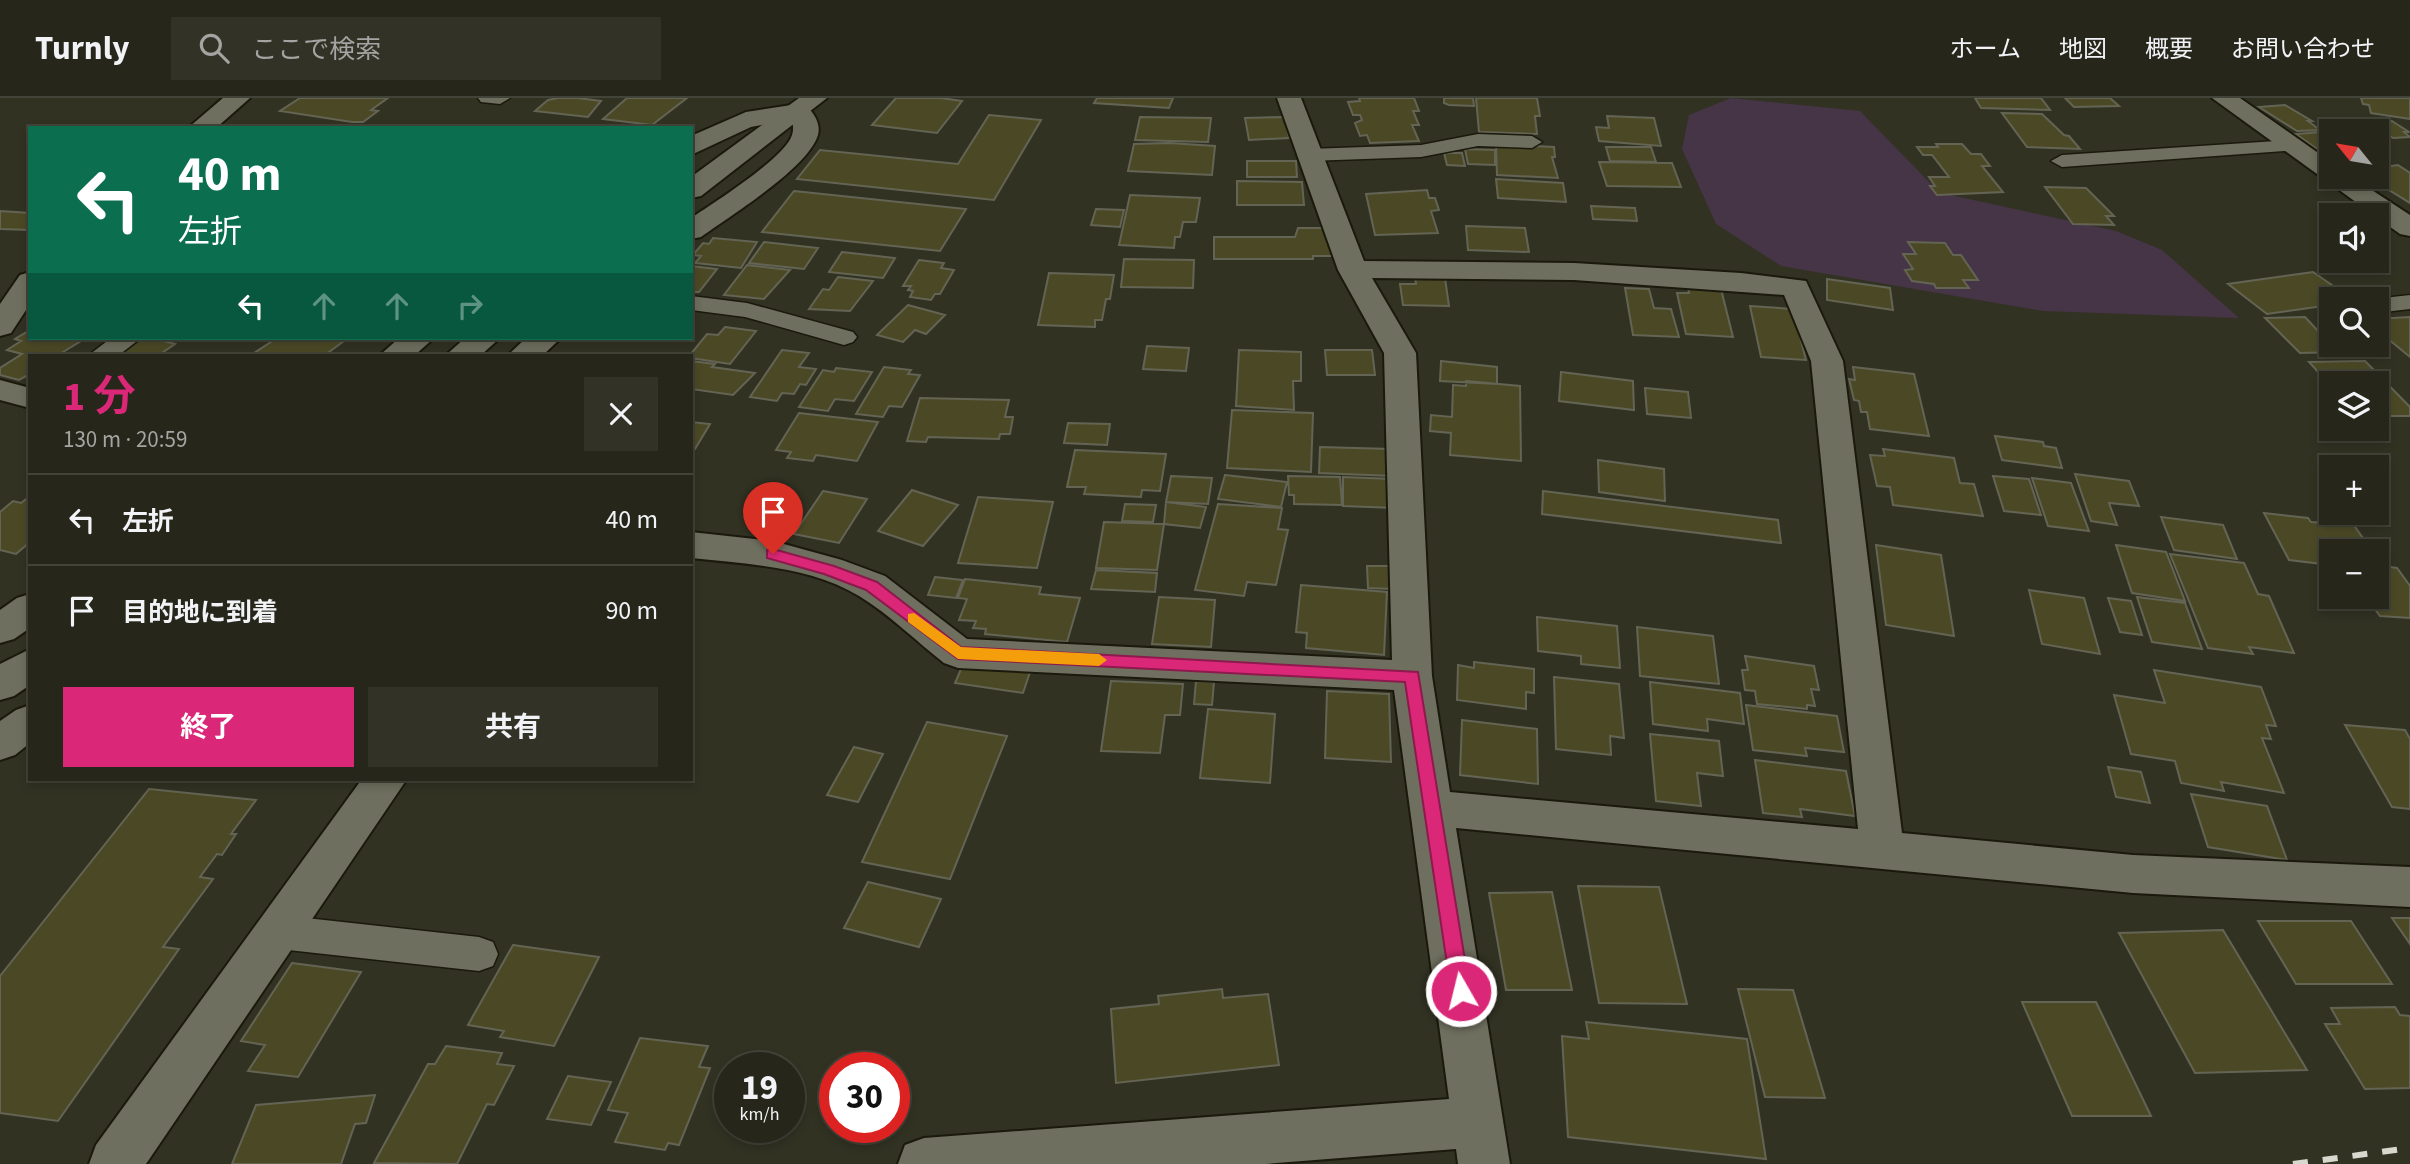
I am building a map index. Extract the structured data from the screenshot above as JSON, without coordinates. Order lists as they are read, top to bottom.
{
  "north": "top left",
  "page": {
    "header": "Turnly",
    "search": "ここで検索",
    "nav": [
      "ホーム",
      "地図",
      "概要",
      "お問い合わせ"
    ],
    "map_buttons": ["+", "−"],
    "turn": ["40 m", "左折"],
    "heading": ["1 分", "130 m · 20:59"],
    "list": [
      {
        "name": "左折",
        "value": "40 m"
      },
      {
        "name": "目的地に到着",
        "value": "90 m"
      }
    ],
    "buttons": ["終了", "共有"],
    "speed": "19 km/h",
    "limit": "30"
  }
}
